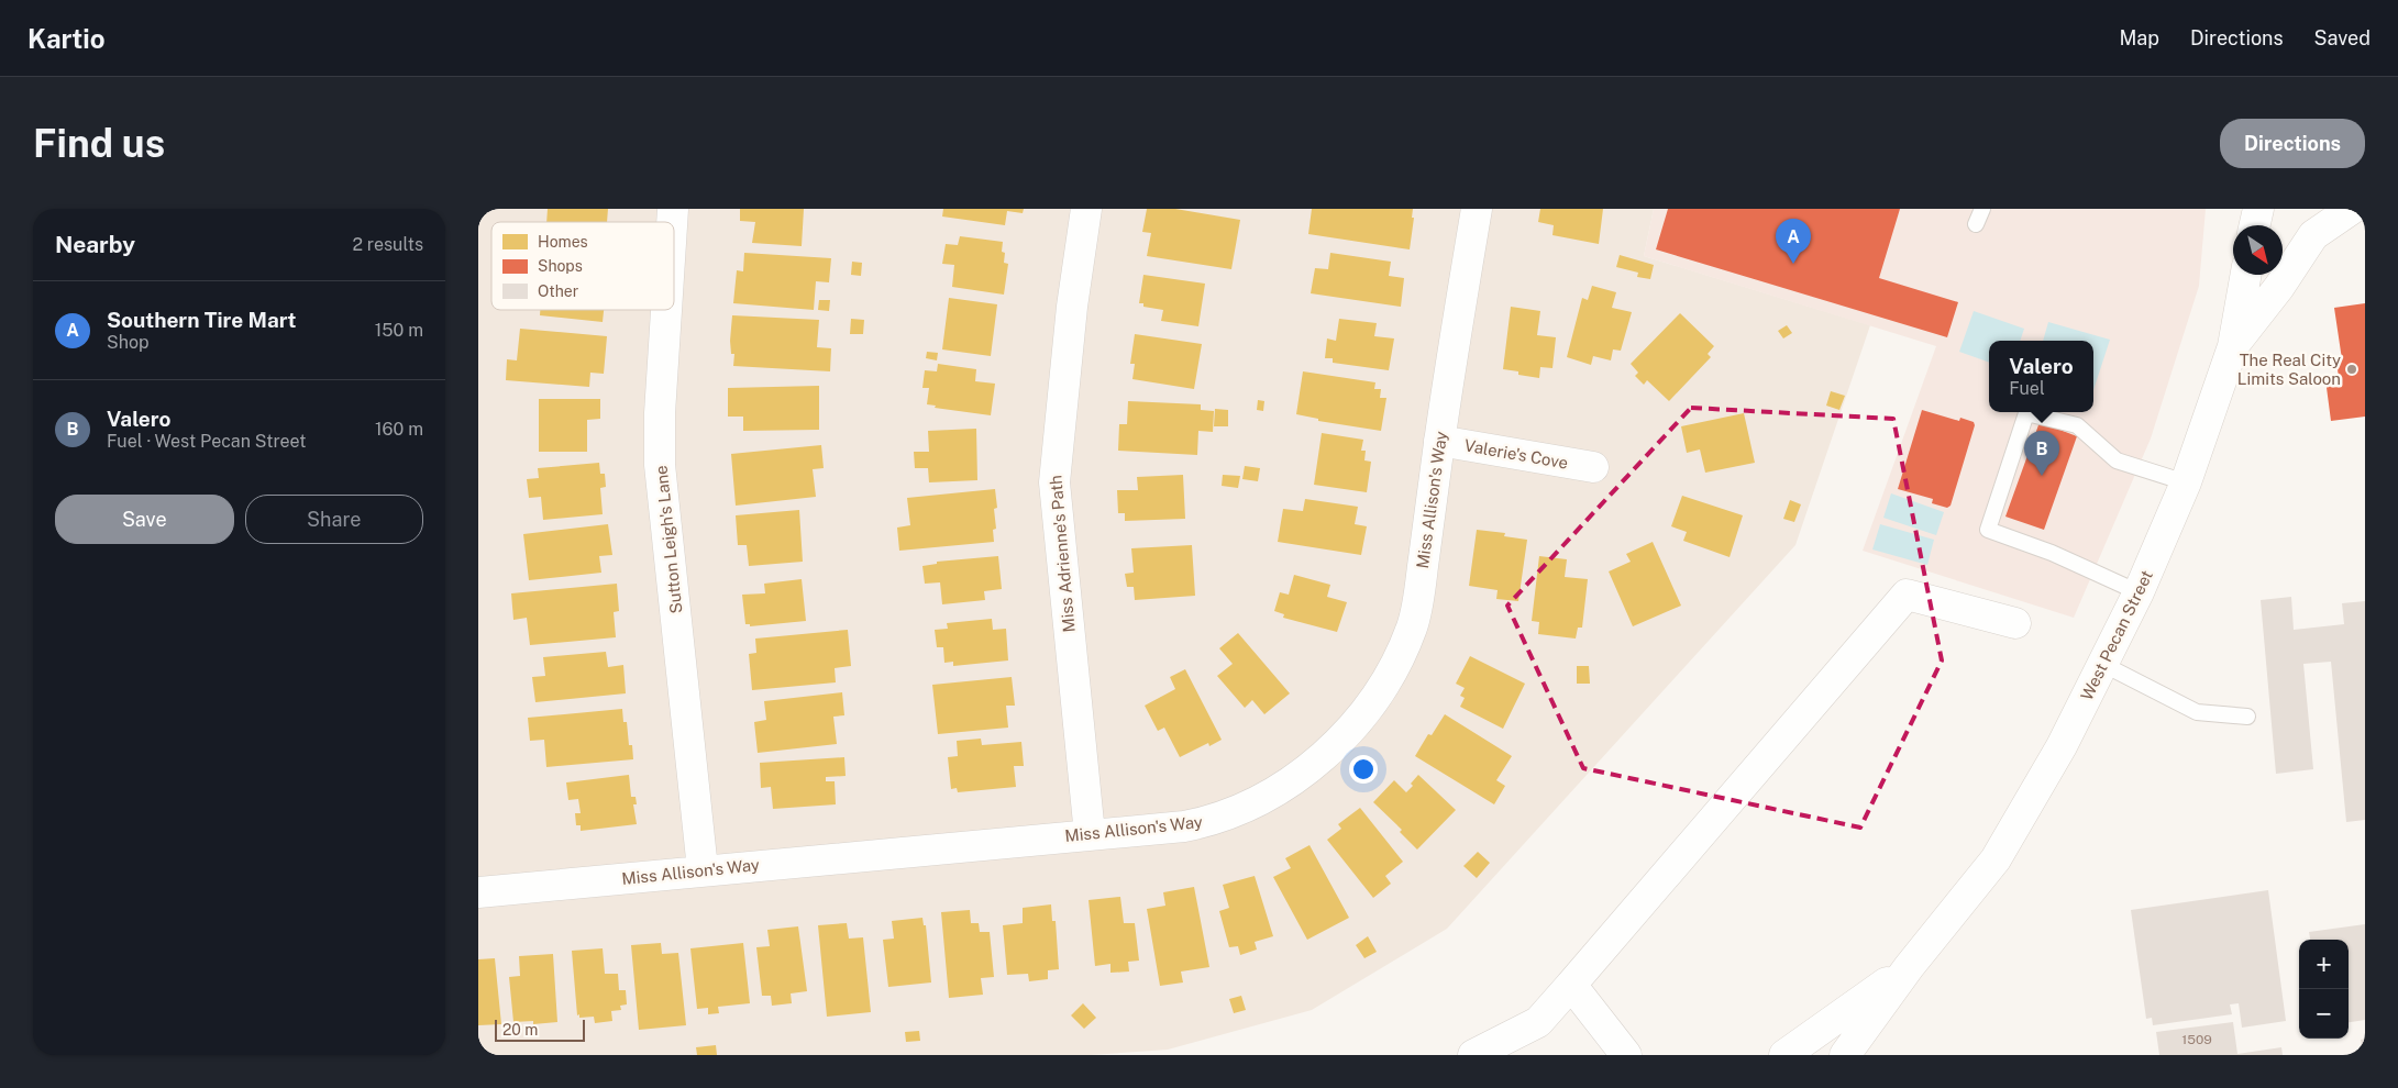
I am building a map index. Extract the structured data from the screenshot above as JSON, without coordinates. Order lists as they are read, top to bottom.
{
  "streets": {
    "street": [
      "Valerie's Cove",
      "Miss Allison's Way",
      "Sutton Leigh's Lane",
      "Miss Adrienne's Path",
      "West Pecan Street"
    ]
  },
  "crossings": [
    ["Valerie's Cove", "Miss Allison's Way"],
    ["Miss Allison's Way", "Sutton Leigh's Lane"],
    ["Miss Allison's Way", "Miss Adrienne's Path"]
  ],
  "places": ["The Real City Limits Saloon"],
  "house_numbers": ["1509"],
  "legend": ["Homes", "Shops", "Other"],
  "scale_bar": "20 m",
  "north": "bottom right",
  "page": {
    "header": "Kartio",
    "nav": ["Map", "Directions", "Saved"],
    "buttons": [
      "Directions",
      ["Save", "Share"]
    ],
    "title": "Find us",
    "heading": ["Nearby", "2 results"],
    "pins": ["A", "B"],
    "list": [
      {
        "mark": "A",
        "name": "Southern Tire Mart",
        "note": "Shop",
        "value": "150 m"
      },
      {
        "mark": "B",
        "name": "Valero",
        "note": "Fuel · West Pecan Street",
        "value": "160 m"
      }
    ],
    "popup": ["Valero", "Fuel"],
    "map_buttons": ["+", "−"],
    "scale": "20 m"
  }
}
